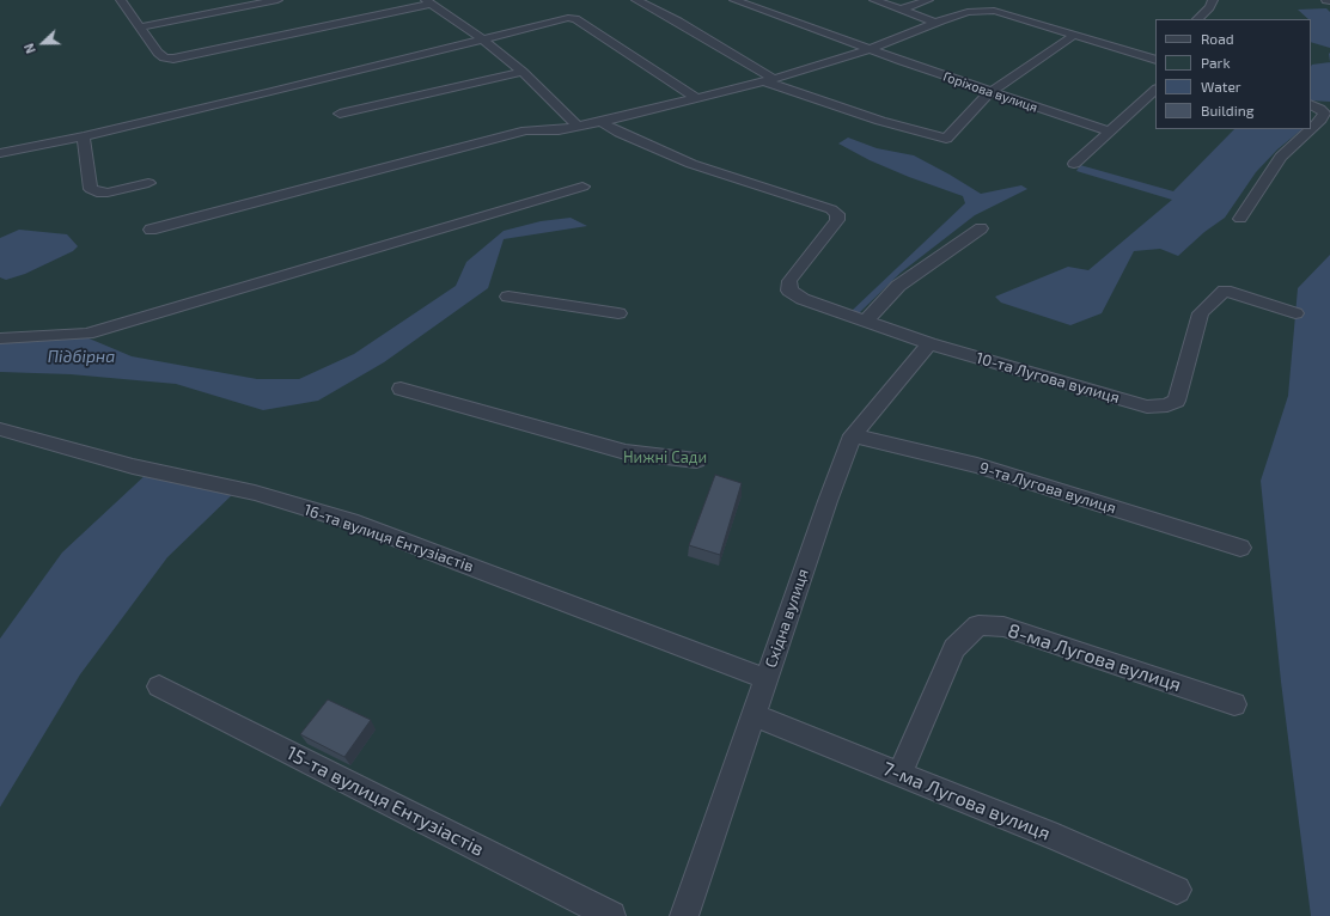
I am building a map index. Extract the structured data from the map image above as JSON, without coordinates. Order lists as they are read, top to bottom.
{
  "streets": {
    "street": [
      "Горіхова вулиця",
      "10-та Лугова вулиця",
      "9-та Лугова вулиця",
      "16-та вулиця Ентузіастів",
      "Східна вулиця",
      "8-ма Лугова вулиця",
      "15-та вулиця Ентузіастів",
      "7-ма Лугова вулиця"
    ]
  },
  "crossings": [
    ["10-та Лугова вулиця", "Східна вулиця"],
    ["9-та Лугова вулиця", "Східна вулиця"],
    ["16-та вулиця Ентузіастів", "Східна вулиця"],
    ["Східна вулиця", "7-ма Лугова вулиця"],
    ["8-ма Лугова вулиця", "7-ма Лугова вулиця"]
  ],
  "water": ["Підбірна"],
  "parks": ["Нижні Сади"],
  "legend": [
    "Road",
    "Park",
    "Water",
    "Building"
  ],
  "north": "left"
}
